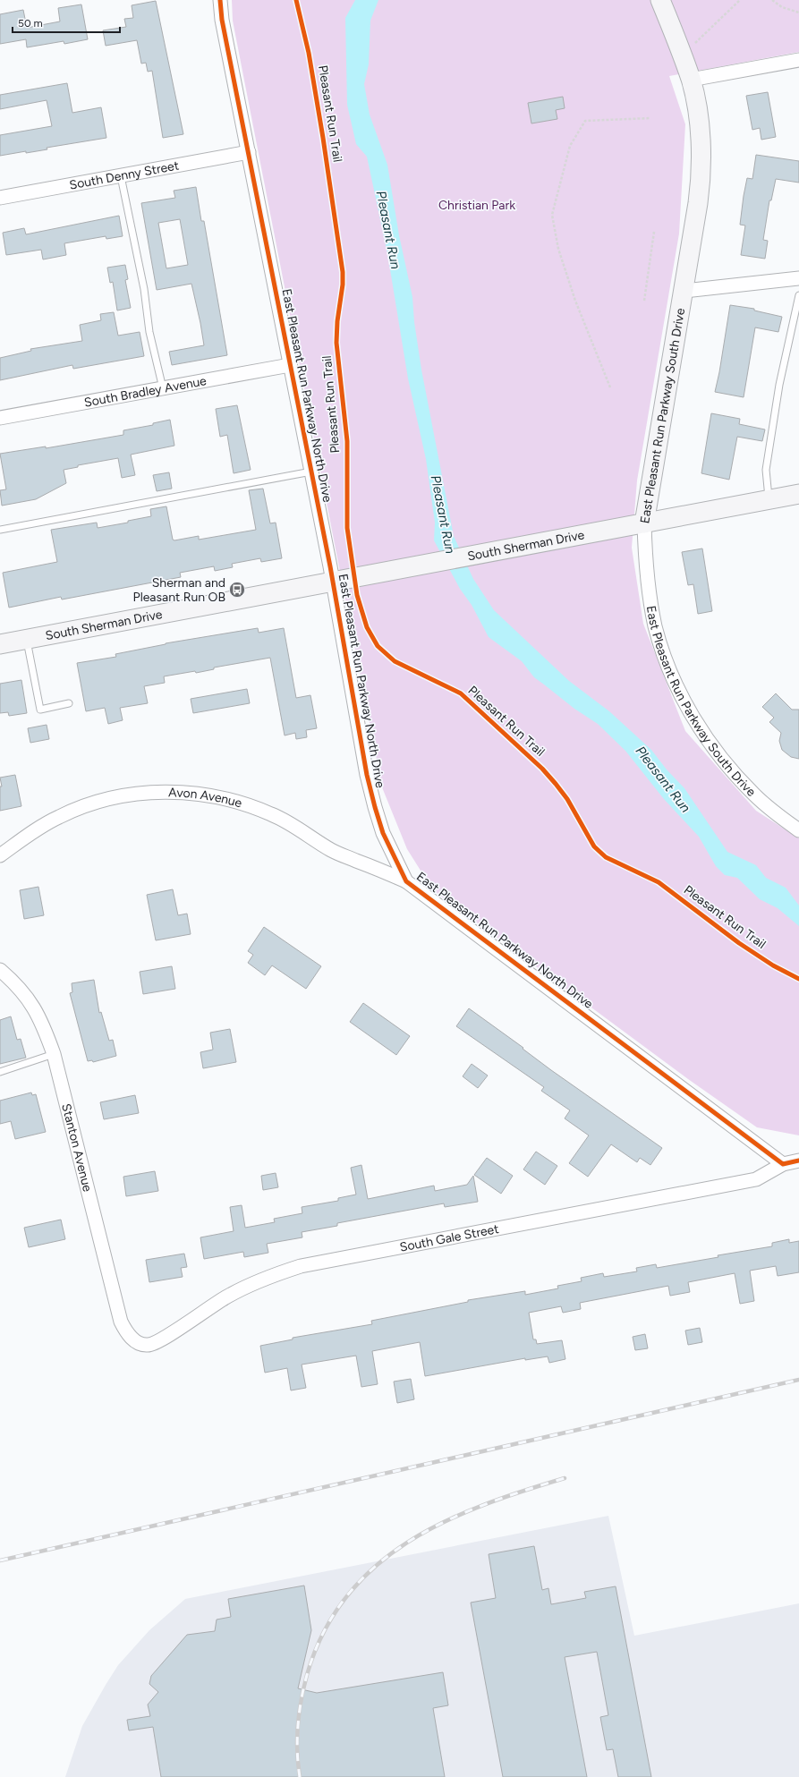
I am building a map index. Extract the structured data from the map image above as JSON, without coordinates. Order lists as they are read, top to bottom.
{
  "streets": {
    "main road": ["East Pleasant Run Parkway South Drive", "South Sherman Drive"],
    "street": [
      "South Denny Street",
      "South Bradley Avenue",
      "East Pleasant Run Parkway North Drive",
      "Avon Avenue",
      "Stanton Avenue",
      "South Gale Street"
    ],
    "cycle path": ["Pleasant Run Trail"]
  },
  "crossings": [
    ["South Denny Street", "East Pleasant Run Parkway North Drive"],
    ["South Bradley Avenue", "East Pleasant Run Parkway North Drive"],
    ["East Pleasant Run Parkway North Drive", "South Sherman Drive"],
    ["East Pleasant Run Parkway North Drive", "Avon Avenue"],
    ["East Pleasant Run Parkway North Drive", "South Gale Street"],
    ["East Pleasant Run Parkway South Drive", "South Sherman Drive"],
    ["Stanton Avenue", "South Gale Street"]
  ],
  "water": ["Pleasant Run"],
  "parks": ["Christian Park"],
  "places": {
    "bus stop": ["Sherman and Pleasant Run OB"]
  },
  "scale_bar": "50 m"
}
